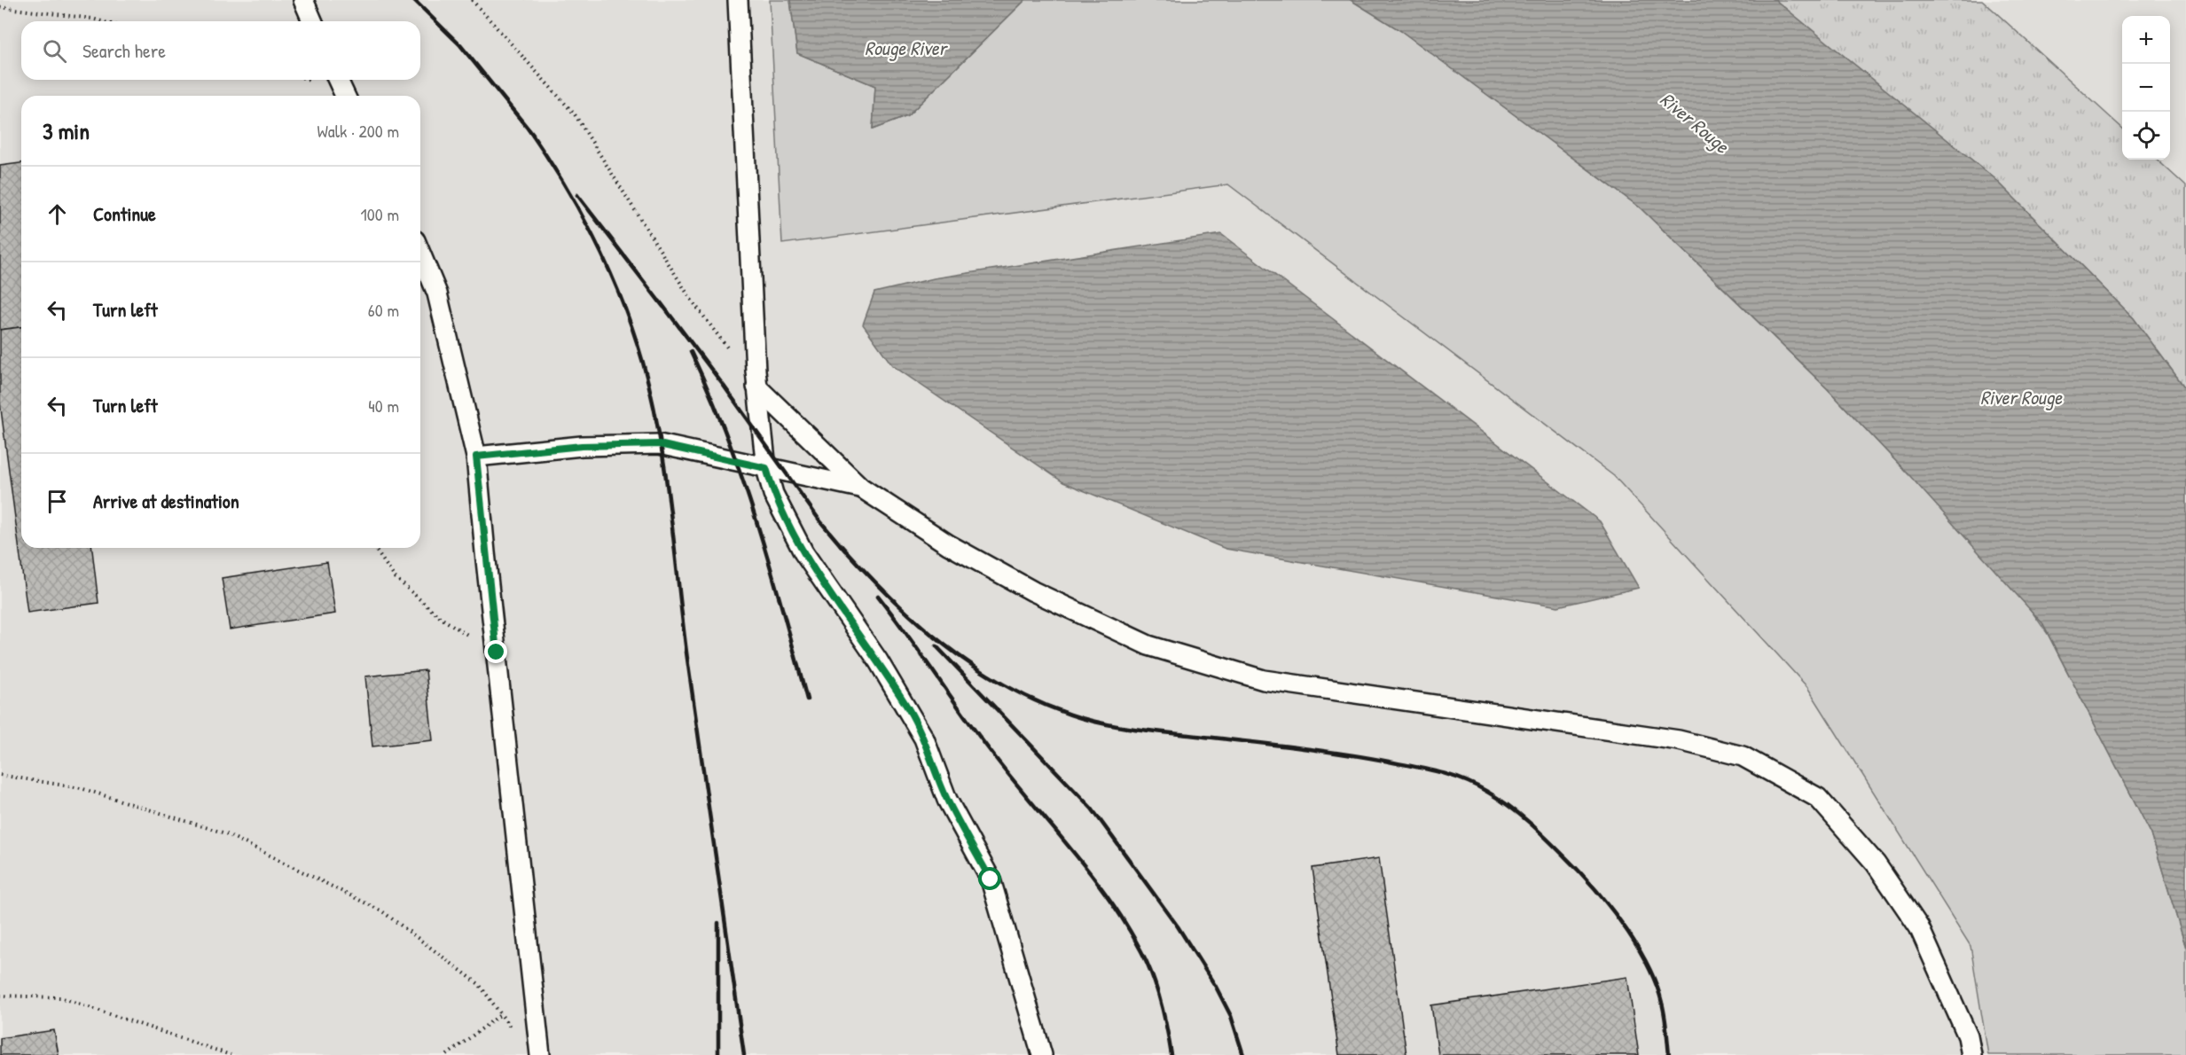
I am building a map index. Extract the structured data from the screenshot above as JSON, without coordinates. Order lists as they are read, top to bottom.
{
  "water": ["Rouge River", "River Rouge"],
  "page": {
    "map_buttons": ["+", "−"],
    "search": "Search here",
    "heading": ["3 min", "Walk · 200 m"],
    "list": [
      ["Continue", "100 m"],
      ["Turn left", "60 m"],
      ["Turn left", "40 m"],
      "Arrive at destination"
    ]
  }
}
